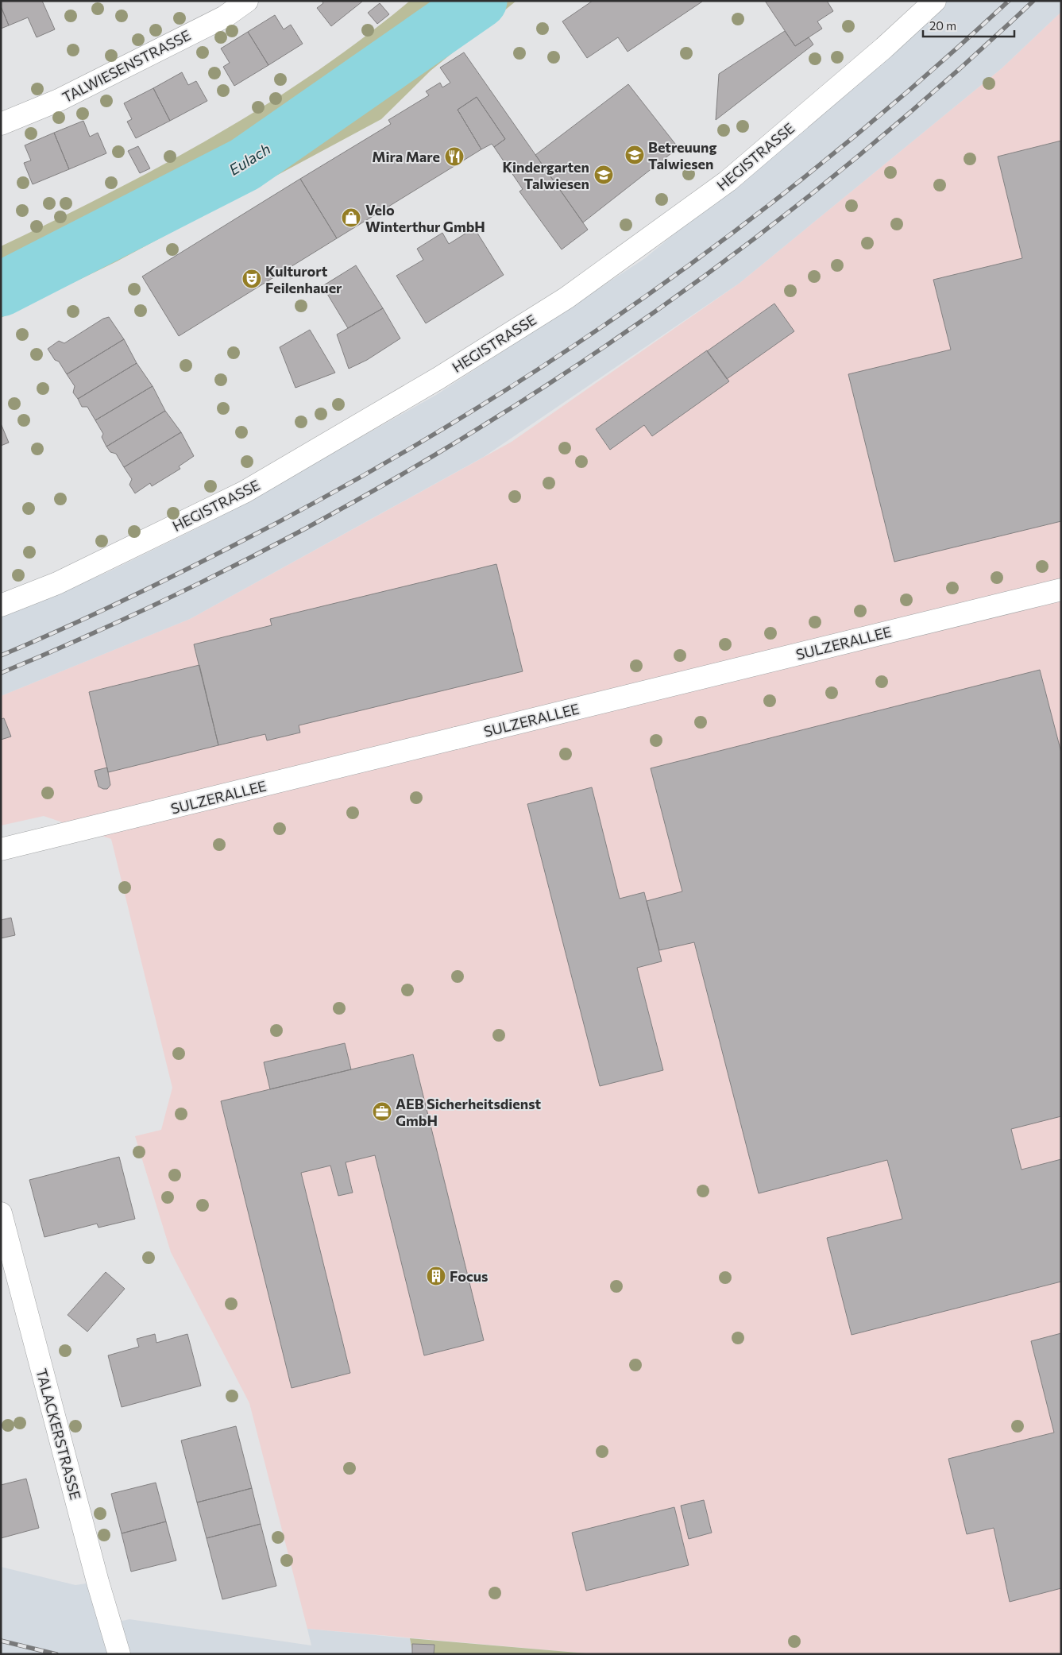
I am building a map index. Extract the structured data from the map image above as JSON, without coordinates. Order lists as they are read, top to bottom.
{
  "streets": {
    "street": [
      "TALWIESENSTRASSE",
      "HEGISTRASSE",
      "SULZERALLEE",
      "TALACKERSTRASSE"
    ]
  },
  "water": ["Eulach"],
  "places": {
    "school or university": ["Betreuung Talwiesen", "Kindergarten Talwiesen"],
    "restaurant": ["Mira Mare"],
    "shop": ["Velo Winterthur GmbH"],
    "theatre": ["Kulturort Feilenhauer"],
    "office": ["AEB Sicherheitsdienst GmbH"],
    "building": ["Focus"]
  },
  "scale_bar": "20 m"
}
